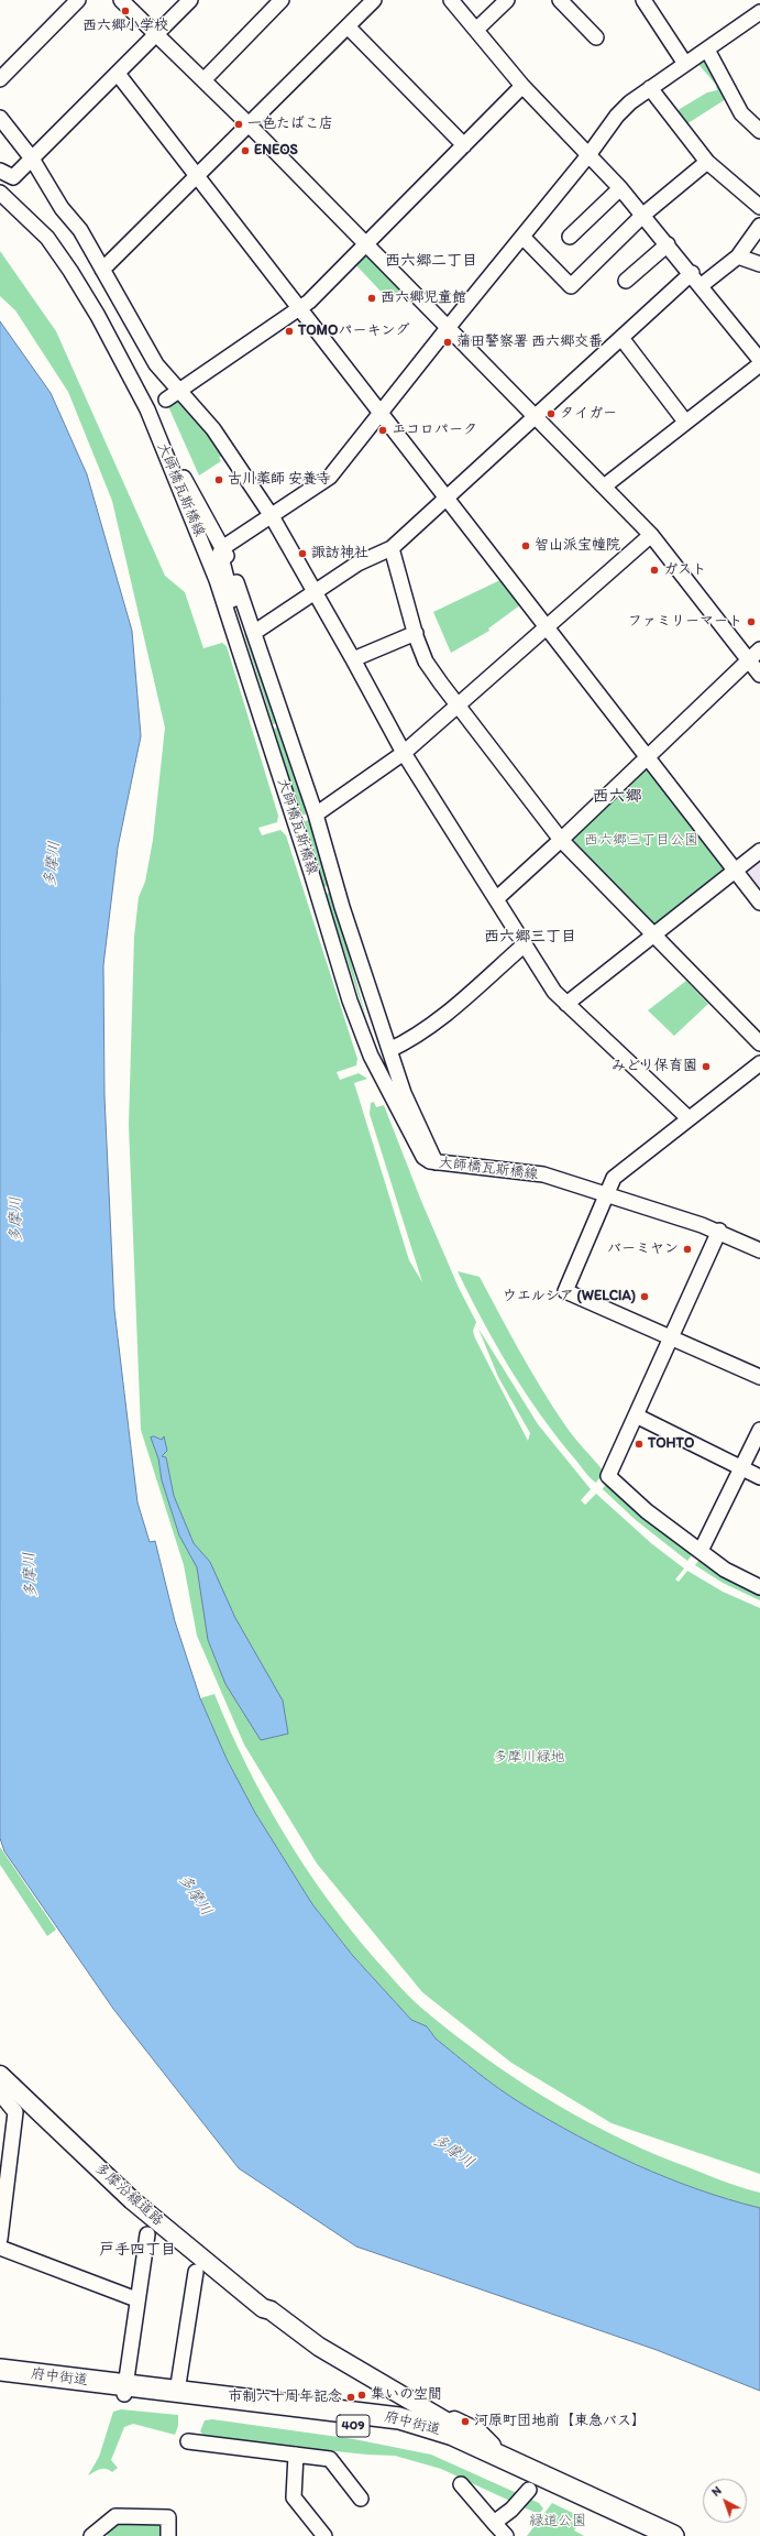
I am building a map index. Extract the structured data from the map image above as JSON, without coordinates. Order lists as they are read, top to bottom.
{
  "streets": {
    "highway": ["府中街道", "409"],
    "main road": ["多摩沿線道路"],
    "street": ["大師橋瓦斯橋線"]
  },
  "crossings": [
    ["多摩沿線道路", "府中街道"]
  ],
  "districts": [
    "西六郷二丁目",
    "西六郷",
    "西六郷三丁目",
    "戸手四丁目"
  ],
  "water": ["多摩川"],
  "parks": ["西六郷三丁目公園", "多摩川緑地", "緑道公園"],
  "places": [
    "西六郷小学校",
    "一色たばこ店",
    "ENEOS",
    "西六郷児童館",
    "TOMOパーキング",
    "蒲田警察署 西六郷交番",
    "タイガー",
    "エコロパーク",
    "古川薬師 安養寺",
    "智山派宝幢院",
    "諏訪神社",
    "ガスト",
    "ファミリーマート",
    "みどり保育園",
    "バーミヤン",
    "ウエルシア (WELCIA)",
    "TOHTO",
    "集いの空間",
    "市制六十周年記念",
    "河原町団地前【東急バス】"
  ],
  "north": "top left"
}
